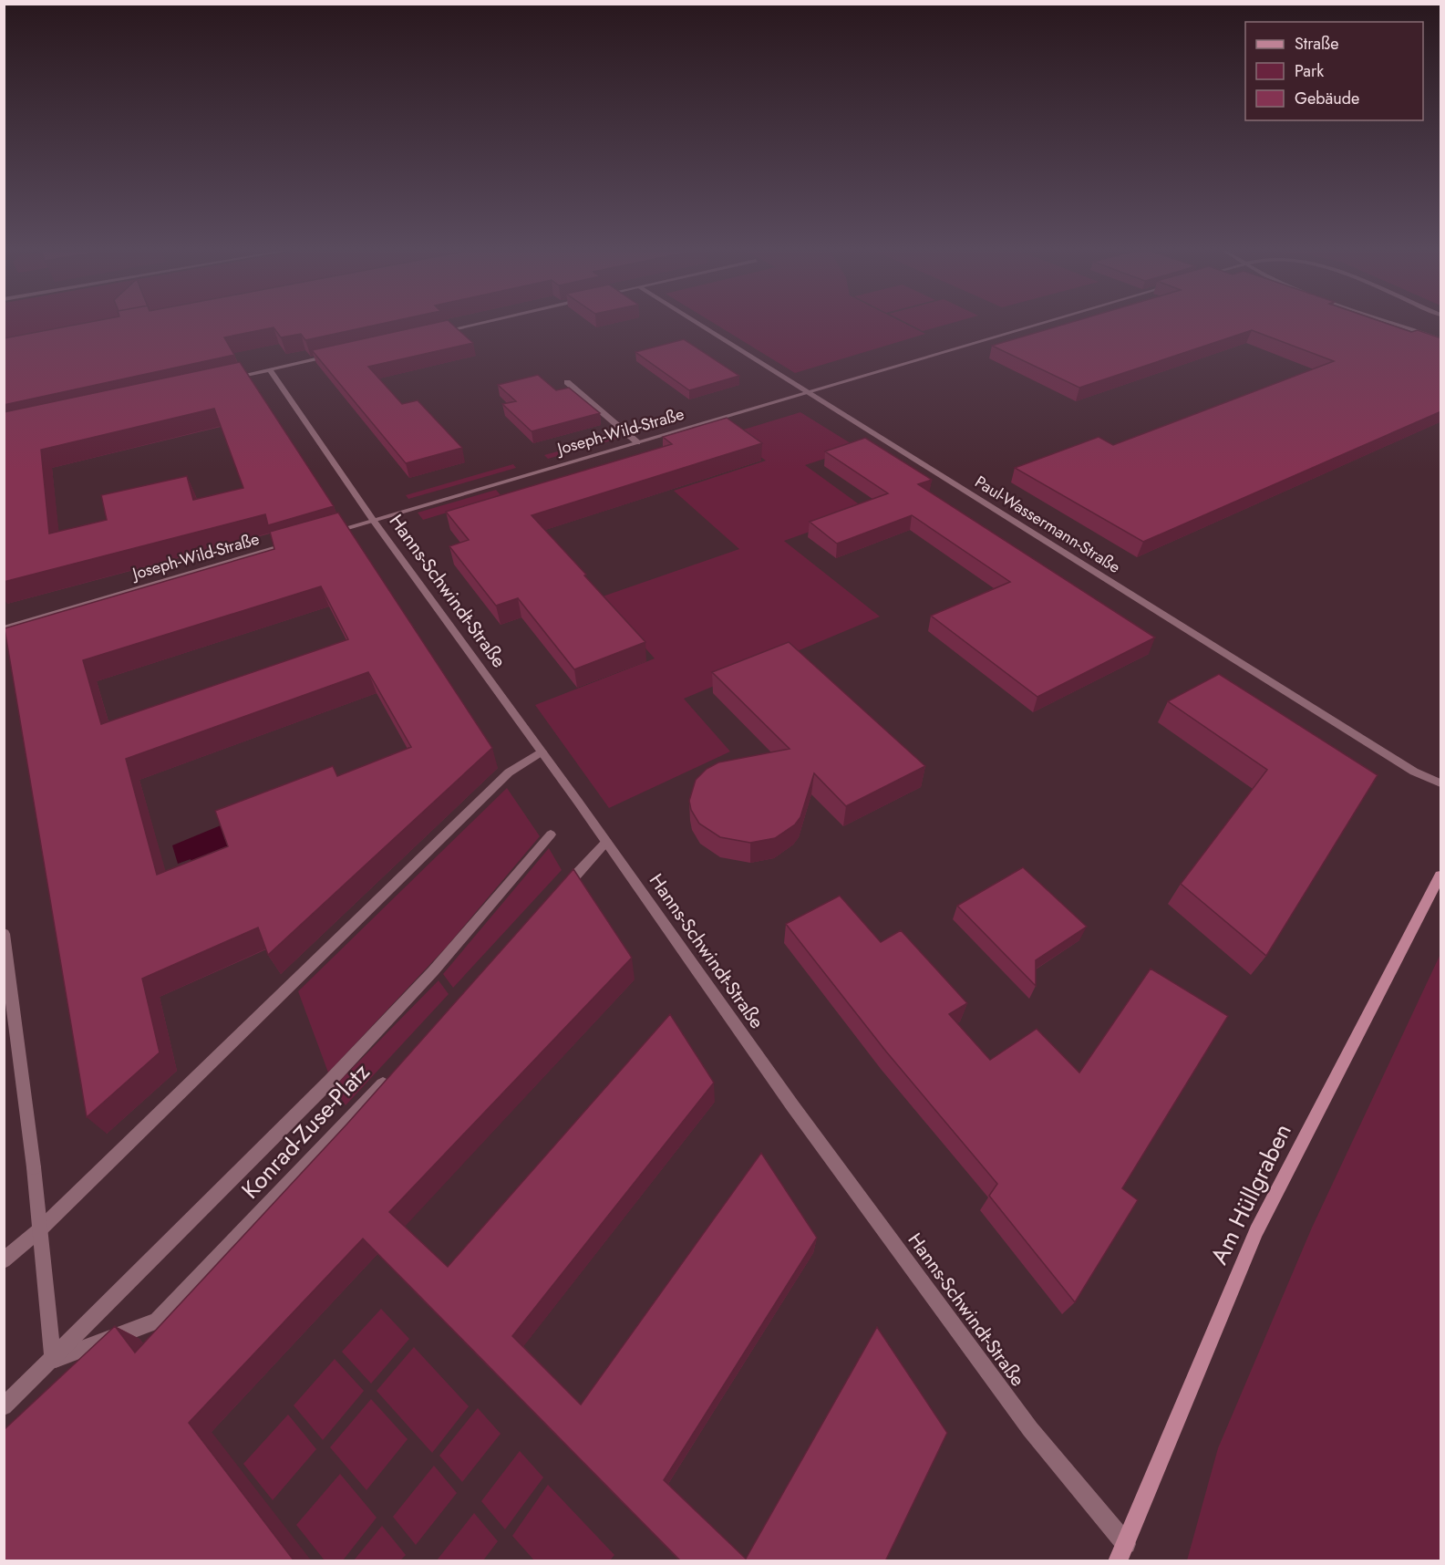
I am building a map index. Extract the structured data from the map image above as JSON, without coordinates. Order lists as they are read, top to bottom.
{
  "streets": {
    "main road": ["Am Hüllgraben"],
    "street": [
      "Joseph-Wild-Straße",
      "Paul-Wassermann-Straße",
      "Hanns-Schwindt-Straße",
      "Konrad-Zuse-Platz"
    ]
  },
  "crossings": [
    ["Joseph-Wild-Straße", "Paul-Wassermann-Straße"],
    ["Joseph-Wild-Straße", "Hanns-Schwindt-Straße"],
    ["Hanns-Schwindt-Straße", "Am Hüllgraben"]
  ],
  "legend": ["Straße", "Park", "Gebäude"]
}
